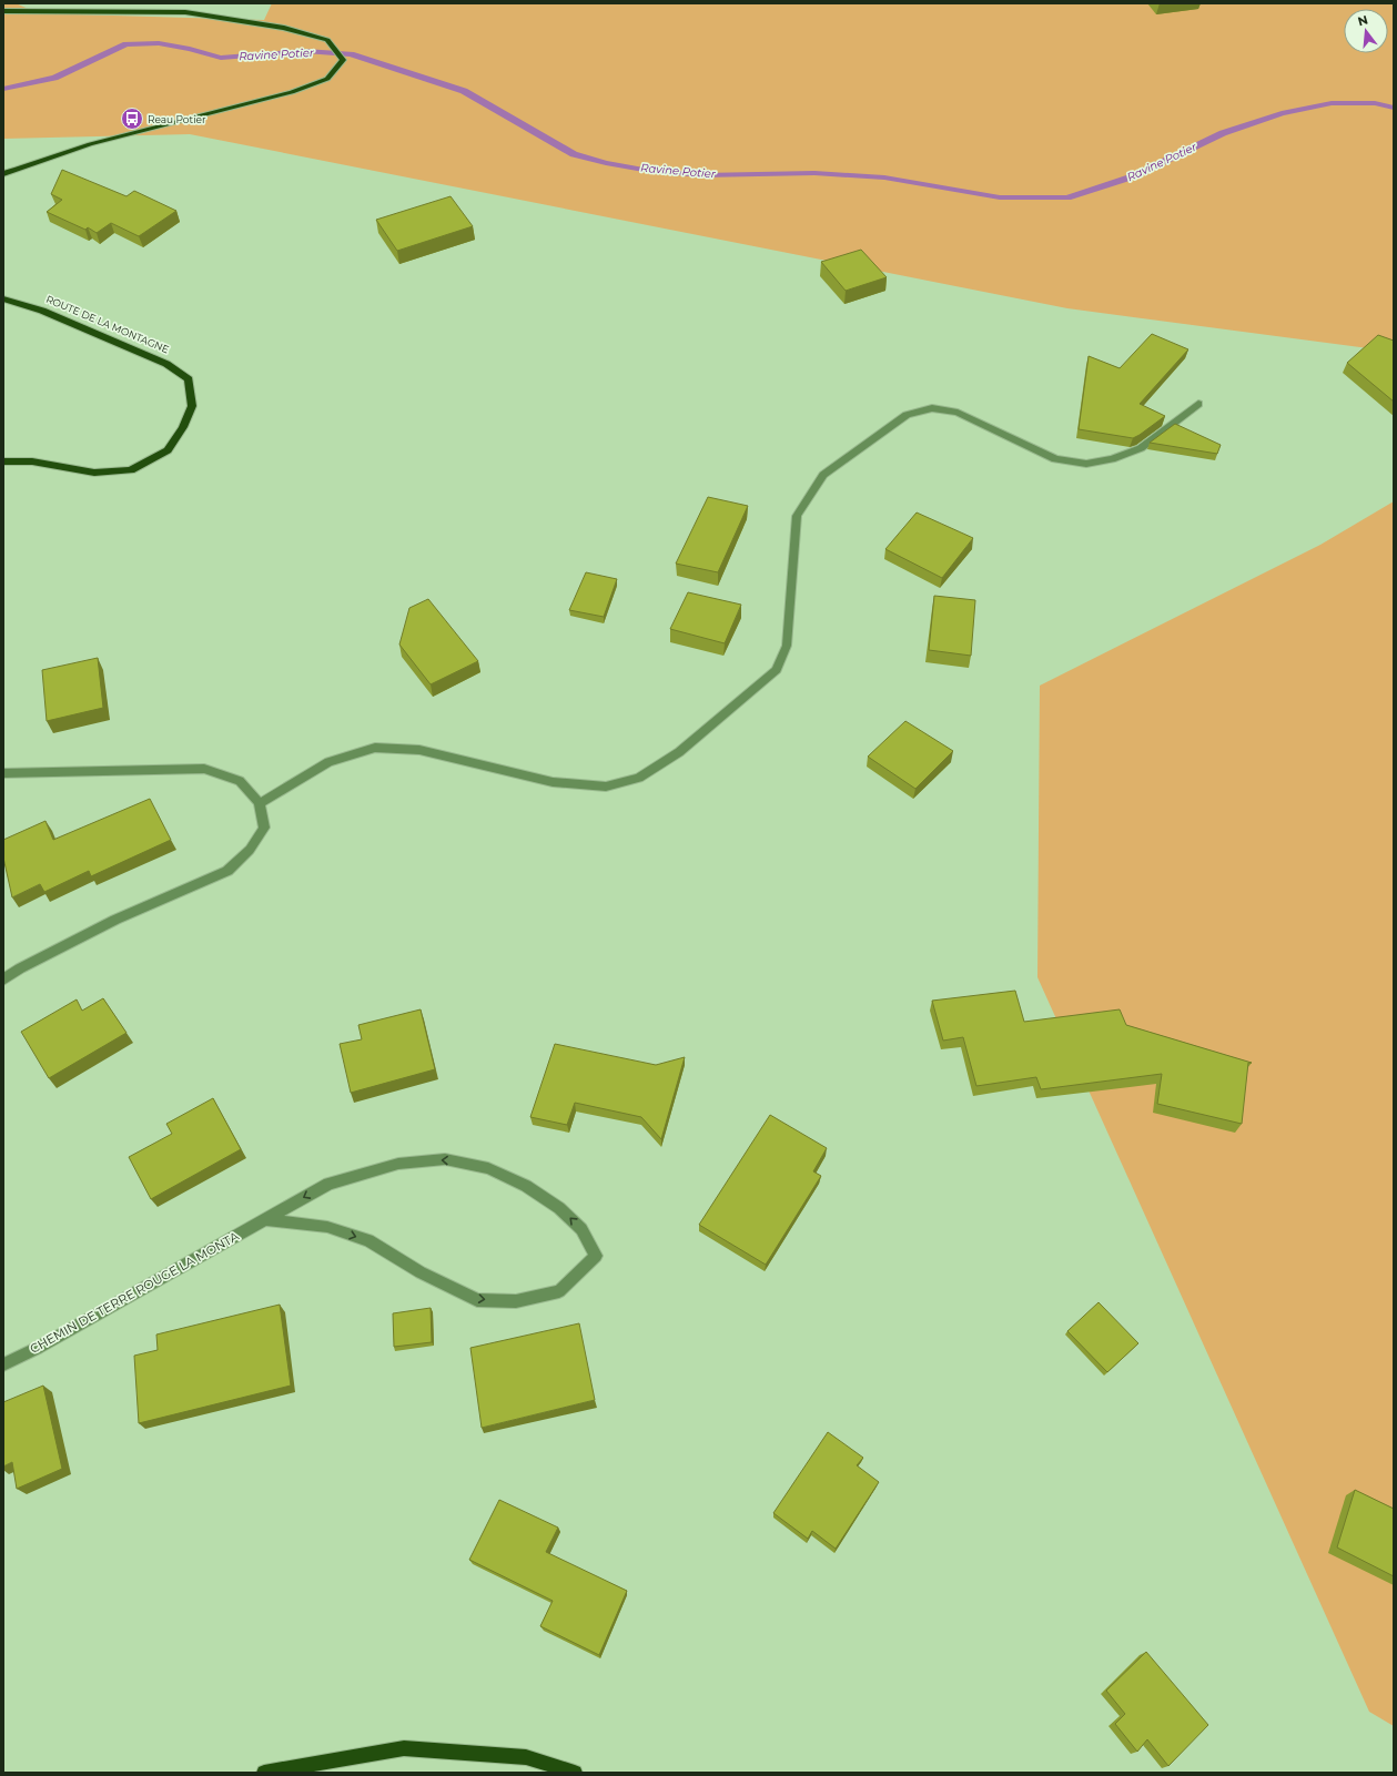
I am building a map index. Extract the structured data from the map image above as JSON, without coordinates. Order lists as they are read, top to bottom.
{
  "streets": {
    "main road": ["ROUTE DE LA MONTAGNE"],
    "street": ["CHEMIN DE TERRE ROUGE LA MONTA"]
  },
  "water": ["Ravine Potier"],
  "places": {
    "bus stop": ["Reau Potier"]
  },
  "north": "top"
}
